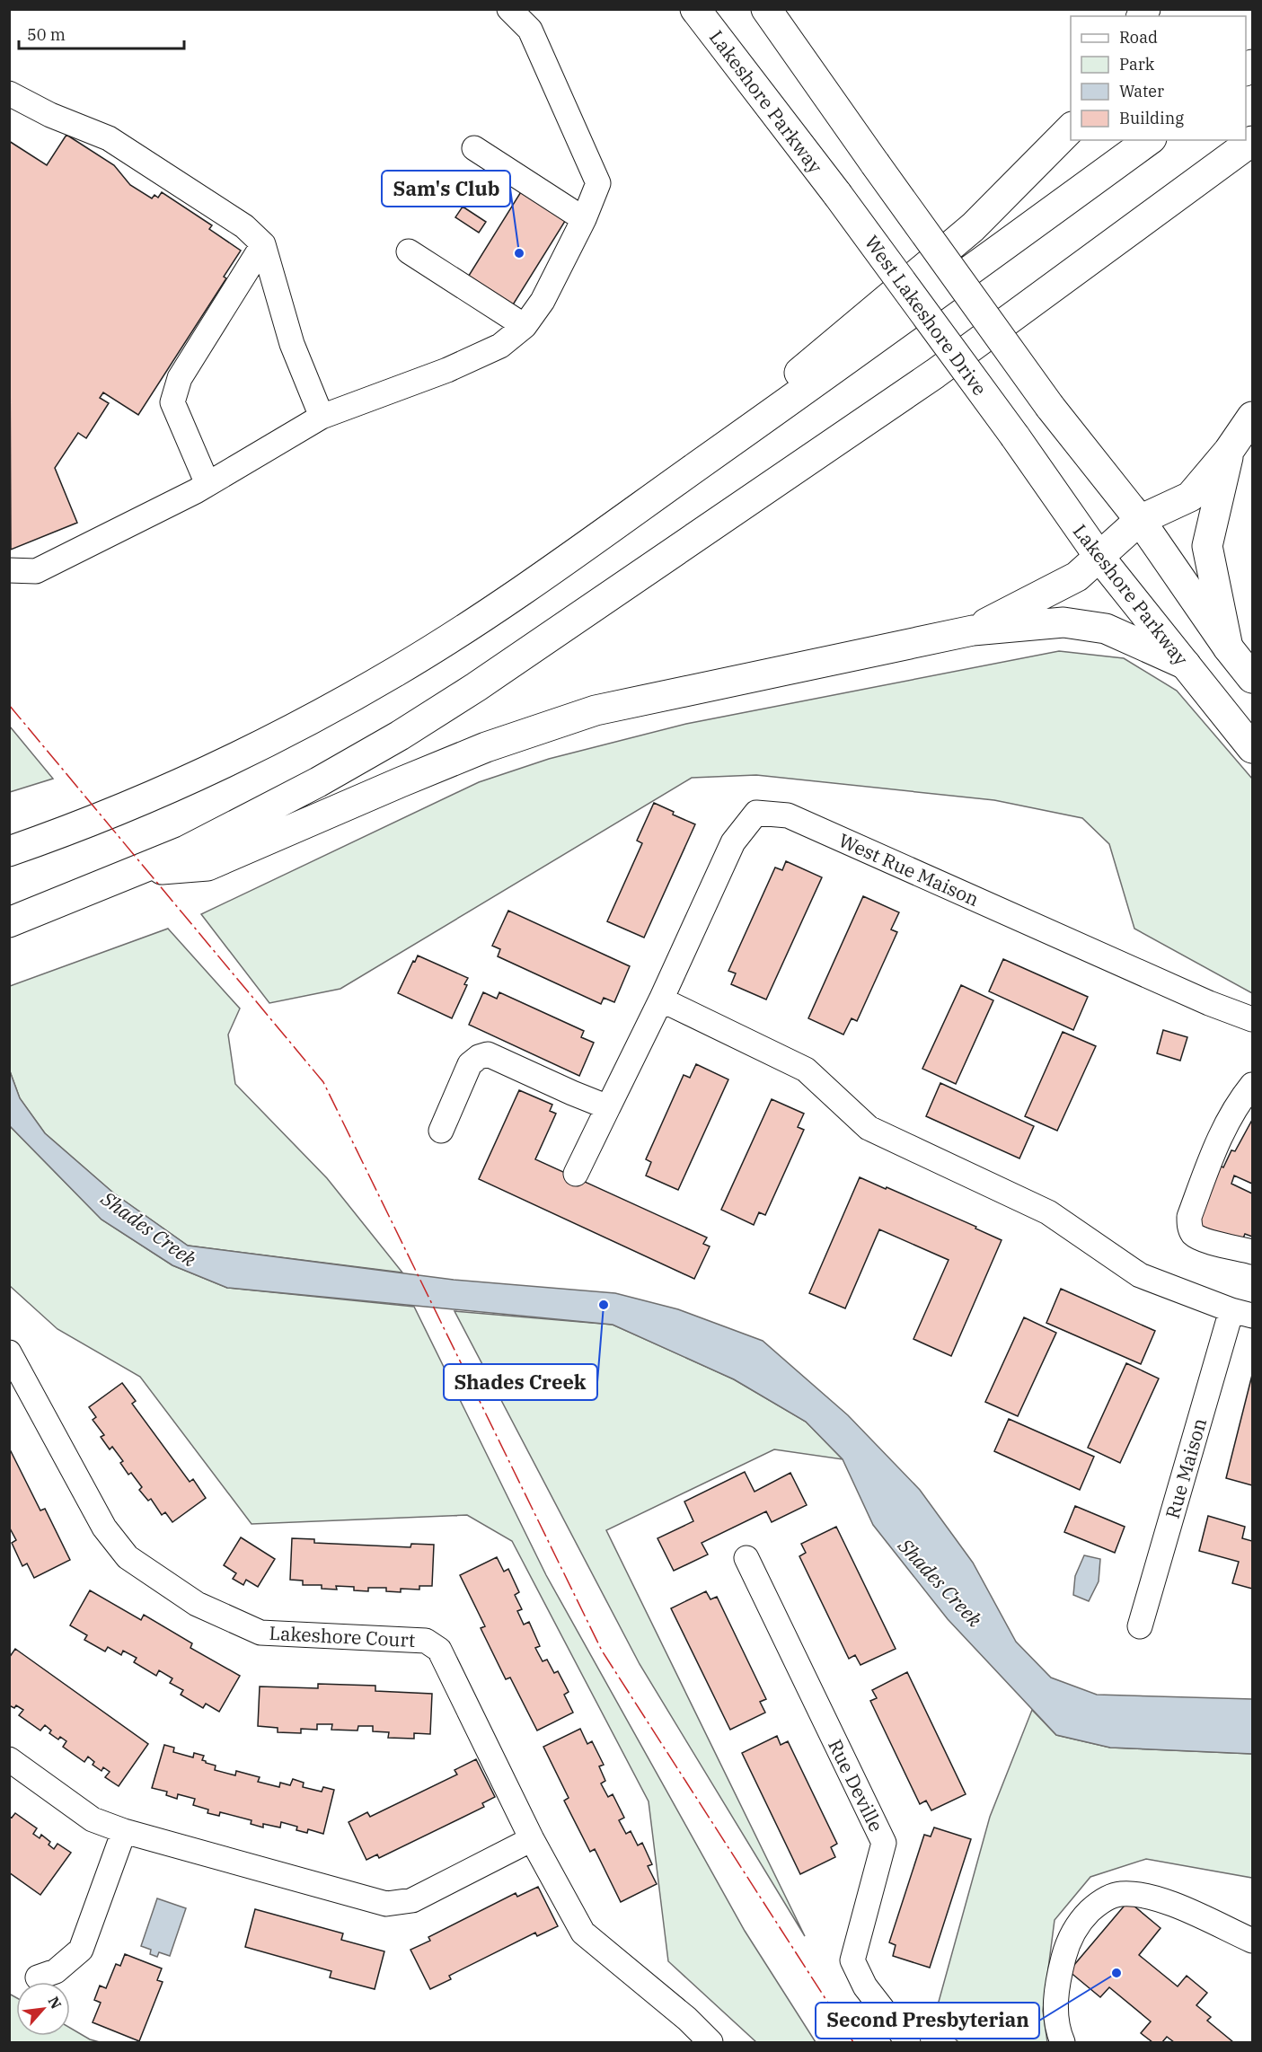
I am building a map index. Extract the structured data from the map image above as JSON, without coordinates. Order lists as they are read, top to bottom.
{
  "streets": {
    "main road": ["Lakeshore Parkway", "West Lakeshore Drive"],
    "street": [
      "West Rue Maison",
      "Rue Maison",
      "Lakeshore Court",
      "Rue Deville"
    ]
  },
  "crossings": [
    ["Lakeshore Parkway", "West Lakeshore Drive"]
  ],
  "water": ["Shades Creek"],
  "places": ["Sam's Club", "Shades Creek", "Second Presbyterian"],
  "legend": [
    "Road",
    "Park",
    "Water",
    "Building"
  ],
  "scale_bar": "50 m",
  "north": "top right"
}
